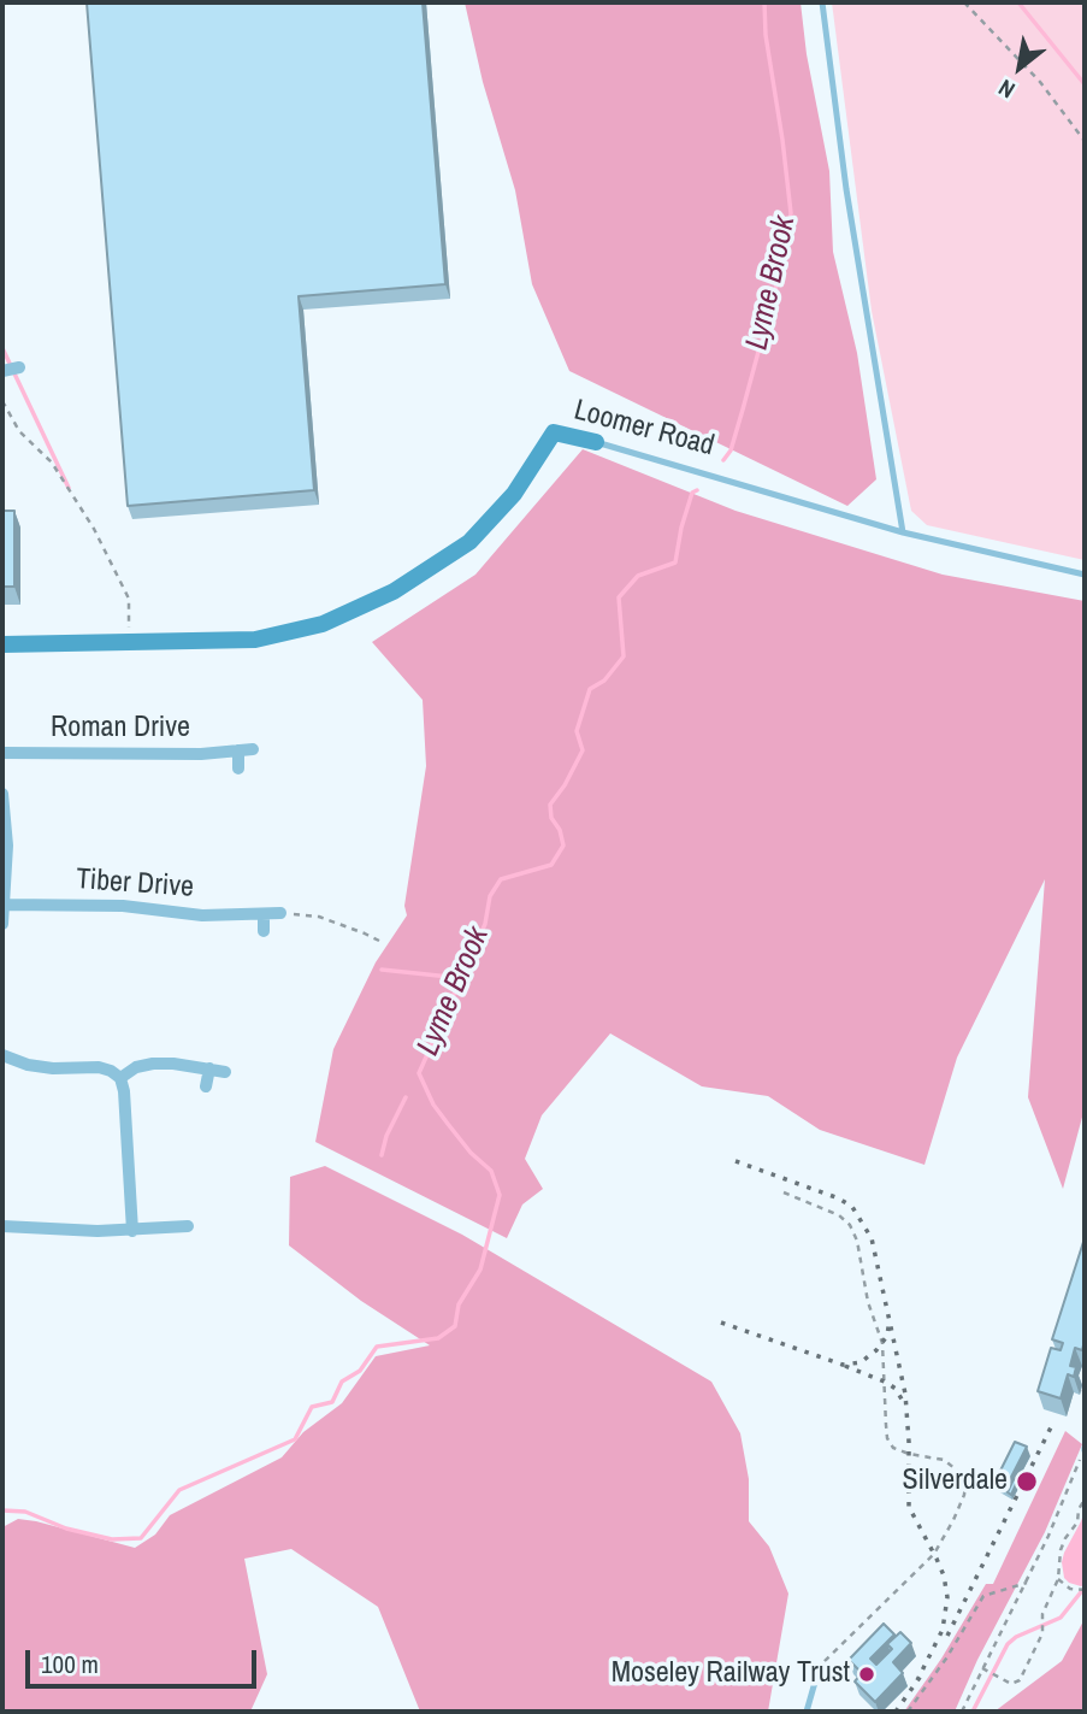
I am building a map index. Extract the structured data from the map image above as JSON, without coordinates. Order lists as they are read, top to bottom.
{
  "streets": {
    "street": ["Loomer Road", "Roman Drive", "Tiber Drive"]
  },
  "water": ["Lyme Brook"],
  "places": ["Silverdale", "Moseley Railway Trust"],
  "scale_bar": "100 m",
  "north": "bottom left"
}
